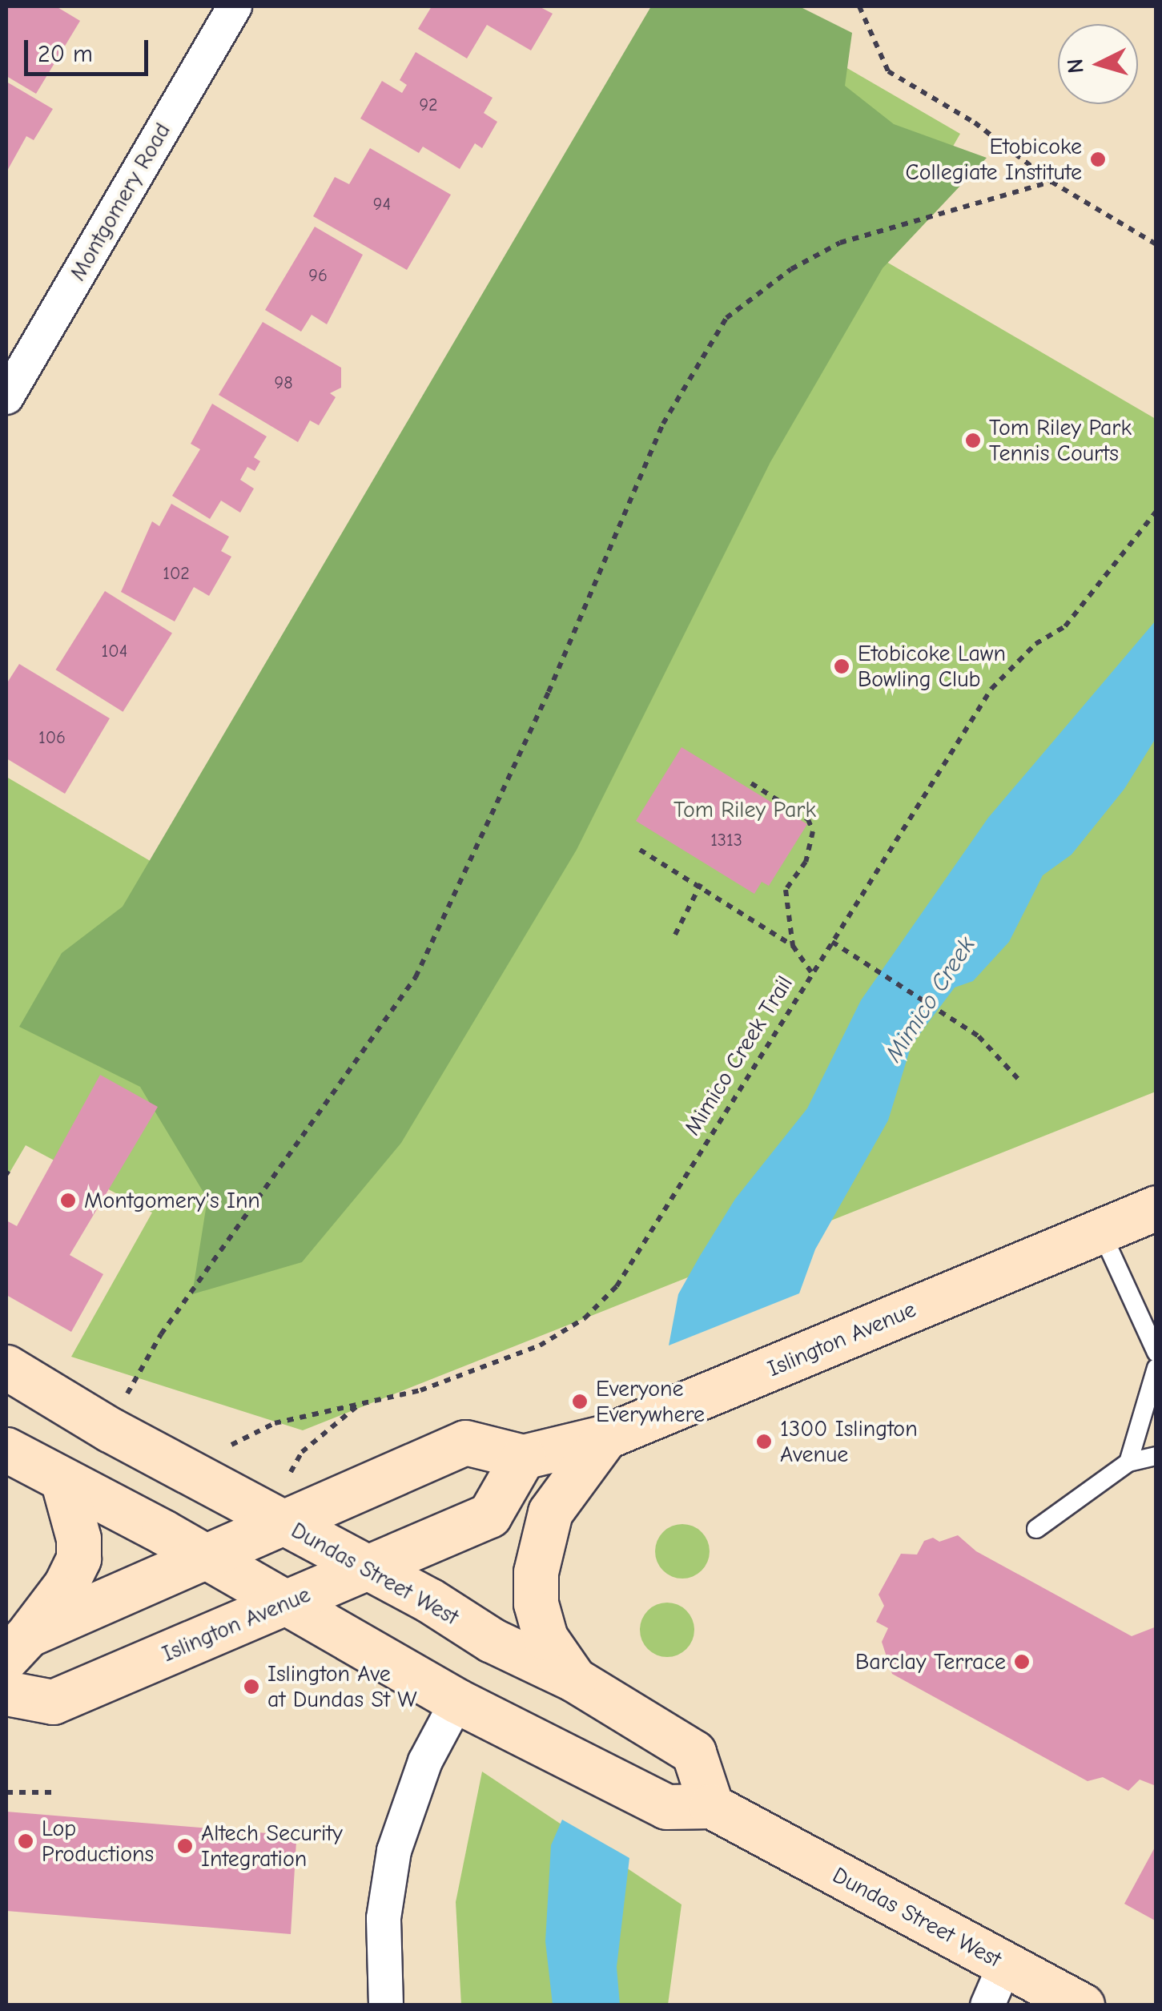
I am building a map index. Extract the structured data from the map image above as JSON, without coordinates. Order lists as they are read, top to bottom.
{
  "streets": {
    "main road": ["Islington Avenue", "Dundas Street West"],
    "street": ["Montgomery Road"],
    "path": ["Mimico Creek Trail"]
  },
  "crossings": [
    ["Islington Avenue", "Dundas Street West"]
  ],
  "water": ["Mimico Creek"],
  "parks": ["Tom Riley Park"],
  "places": [
    "Etobicoke Collegiate Institute",
    "Tom Riley Park Tennis Courts",
    "Etobicoke Lawn Bowling Club",
    "Montgomery's Inn",
    "Everyone Everywhere",
    "1300 Islington Avenue",
    "Barclay Terrace",
    "Islington Ave at Dundas St W",
    "Lop Productions",
    "Altech Security Integration"
  ],
  "house_numbers": [
    "92",
    "94",
    "96",
    "98",
    "102",
    "104",
    "106",
    "1313"
  ],
  "scale_bar": "20 m",
  "north": "left"
}
